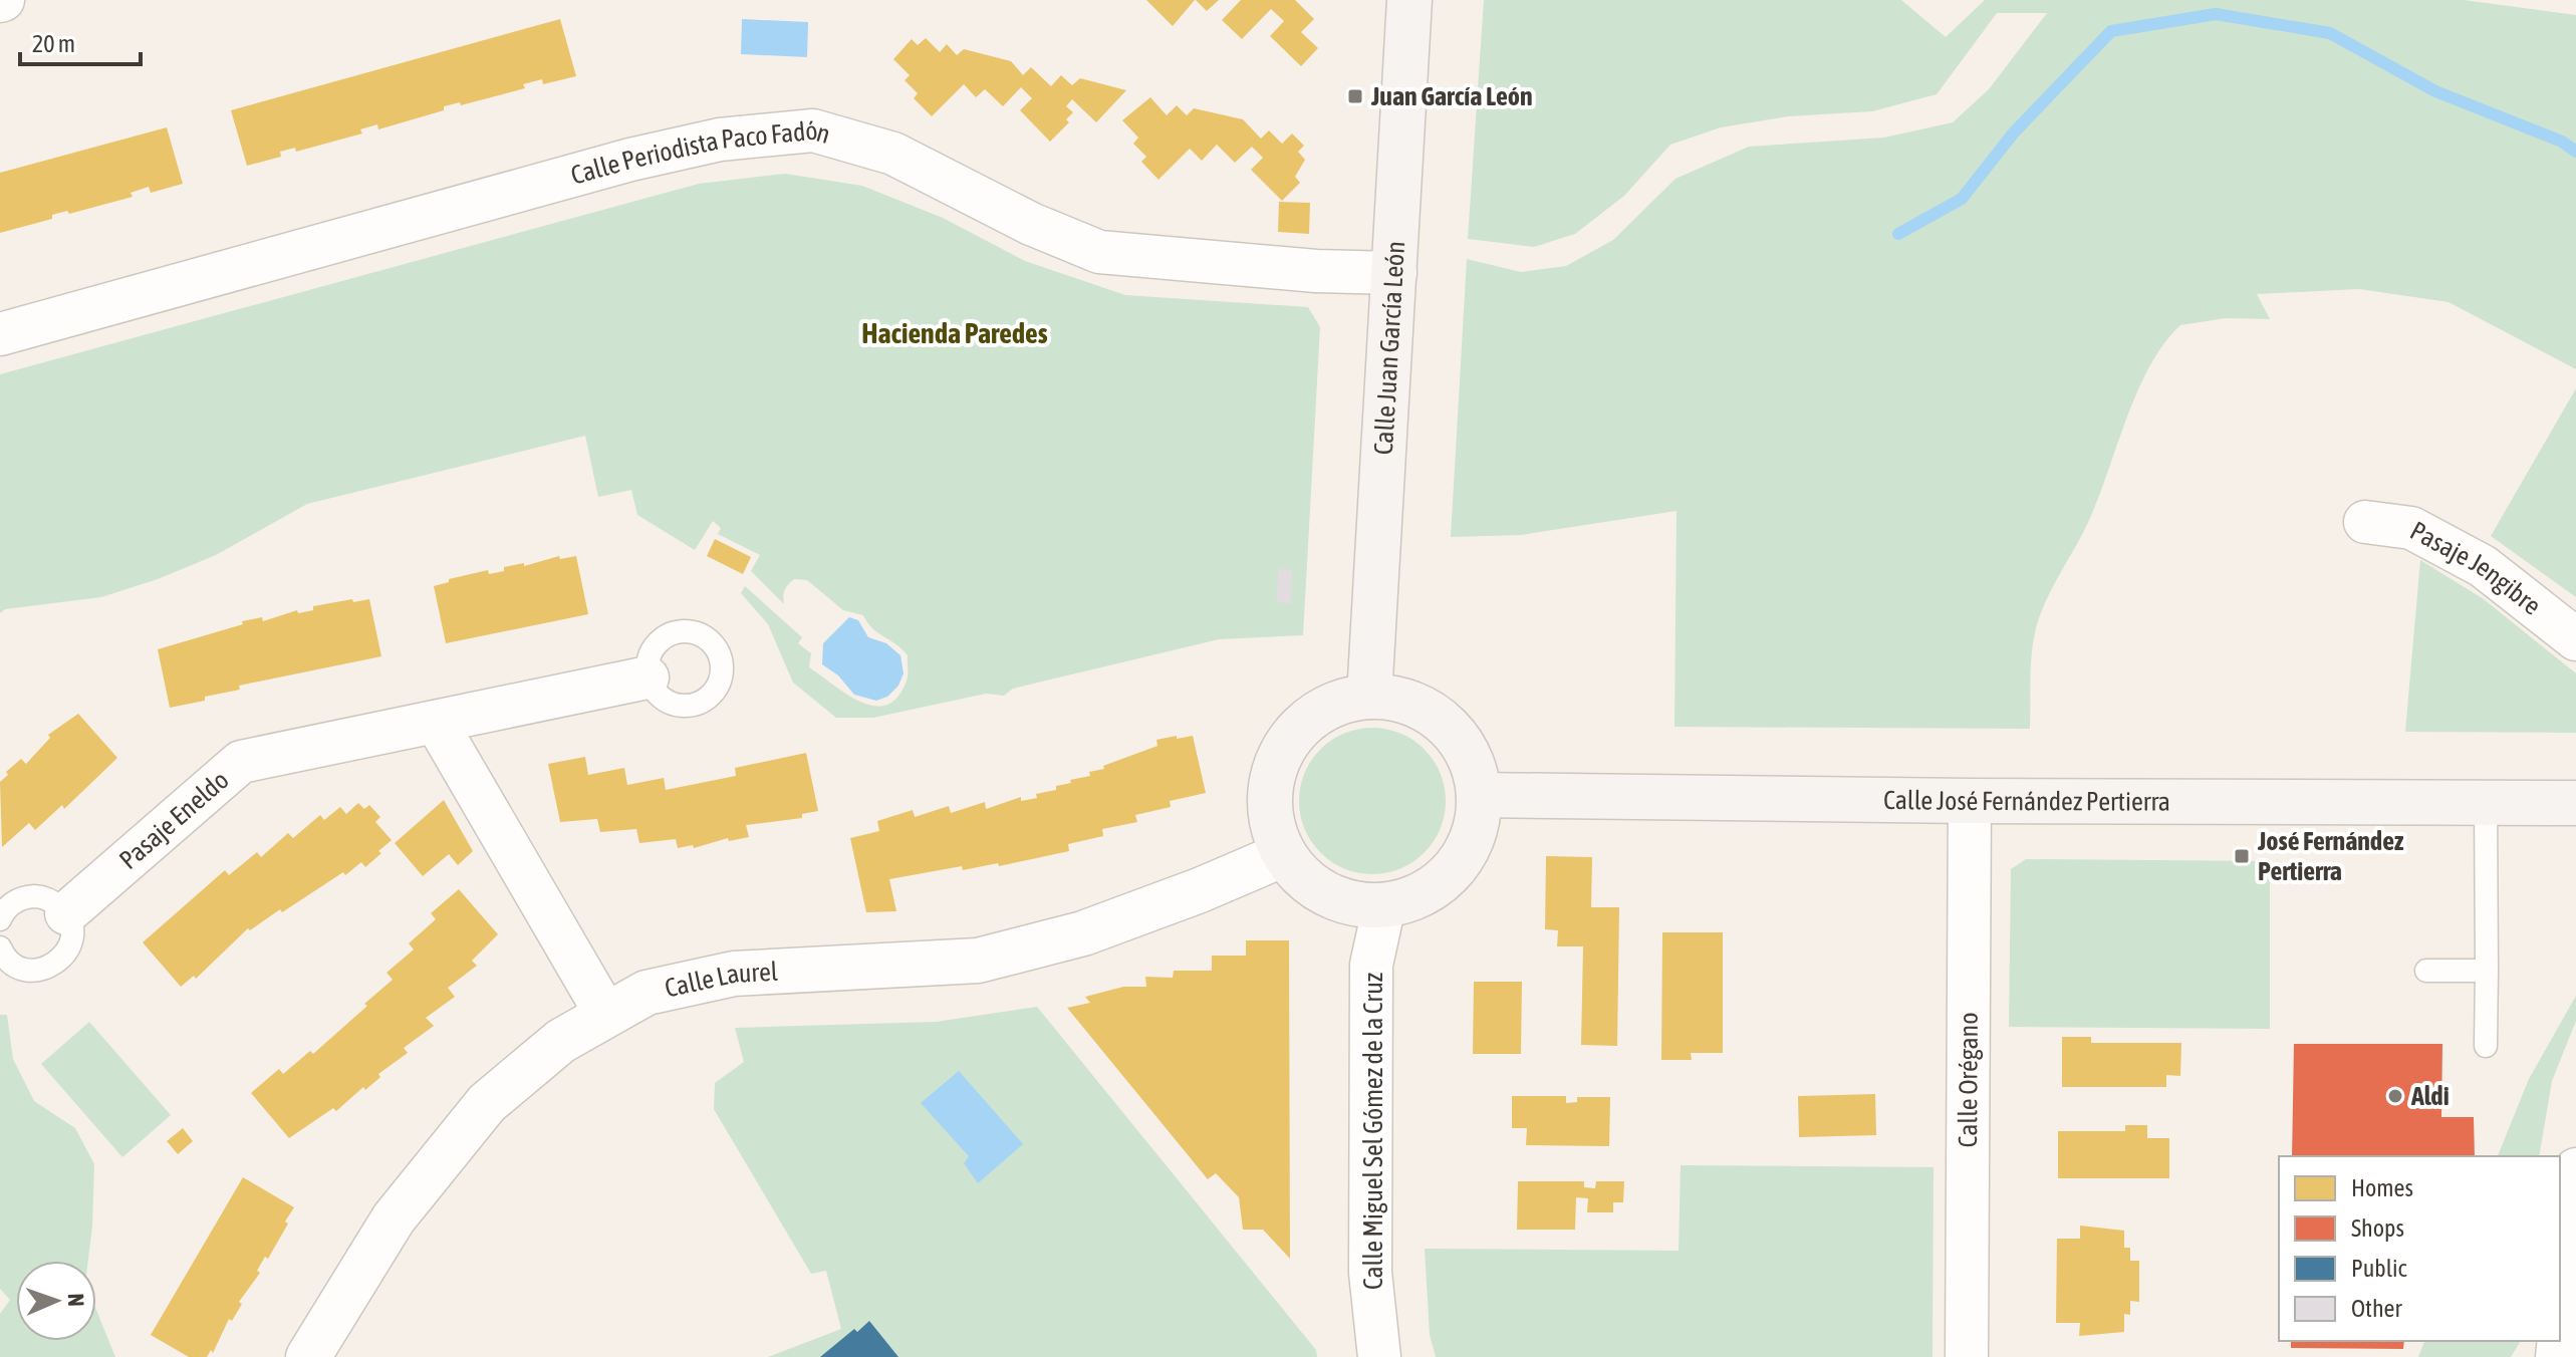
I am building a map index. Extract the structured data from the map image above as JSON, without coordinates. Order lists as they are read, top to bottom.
{
  "streets": {
    "main road": ["Calle Juan García León", "Calle José Fernández Pertierra"],
    "street": [
      "Calle Periodista Paco Fadón",
      "Pasaje Jengibre",
      "Pasaje Eneldo",
      "Calle Laurel",
      "Calle Orégano",
      "Calle Miguel Sel Gómez de la Cruz"
    ]
  },
  "crossings": [
    ["Calle Periodista Paco Fadón", "Calle Juan García León"],
    ["Calle Juan García León", "Calle José Fernández Pertierra"],
    ["Calle Juan García León", "Calle Laurel"],
    ["Calle Juan García León", "Calle Miguel Sel Gómez de la Cruz"],
    ["Calle José Fernández Pertierra", "Calle Laurel"],
    ["Calle José Fernández Pertierra", "Calle Orégano"],
    ["Calle José Fernández Pertierra", "Calle Miguel Sel Gómez de la Cruz"],
    ["Calle Laurel", "Calle Miguel Sel Gómez de la Cruz"]
  ],
  "districts": ["Hacienda Paredes"],
  "places": {
    "transit": ["Juan García León", "José Fernández Pertierra"],
    "other": ["Aldi"]
  },
  "legend": [
    "Homes",
    "Shops",
    "Public",
    "Other"
  ],
  "scale_bar": "20 m",
  "north": "right"
}
